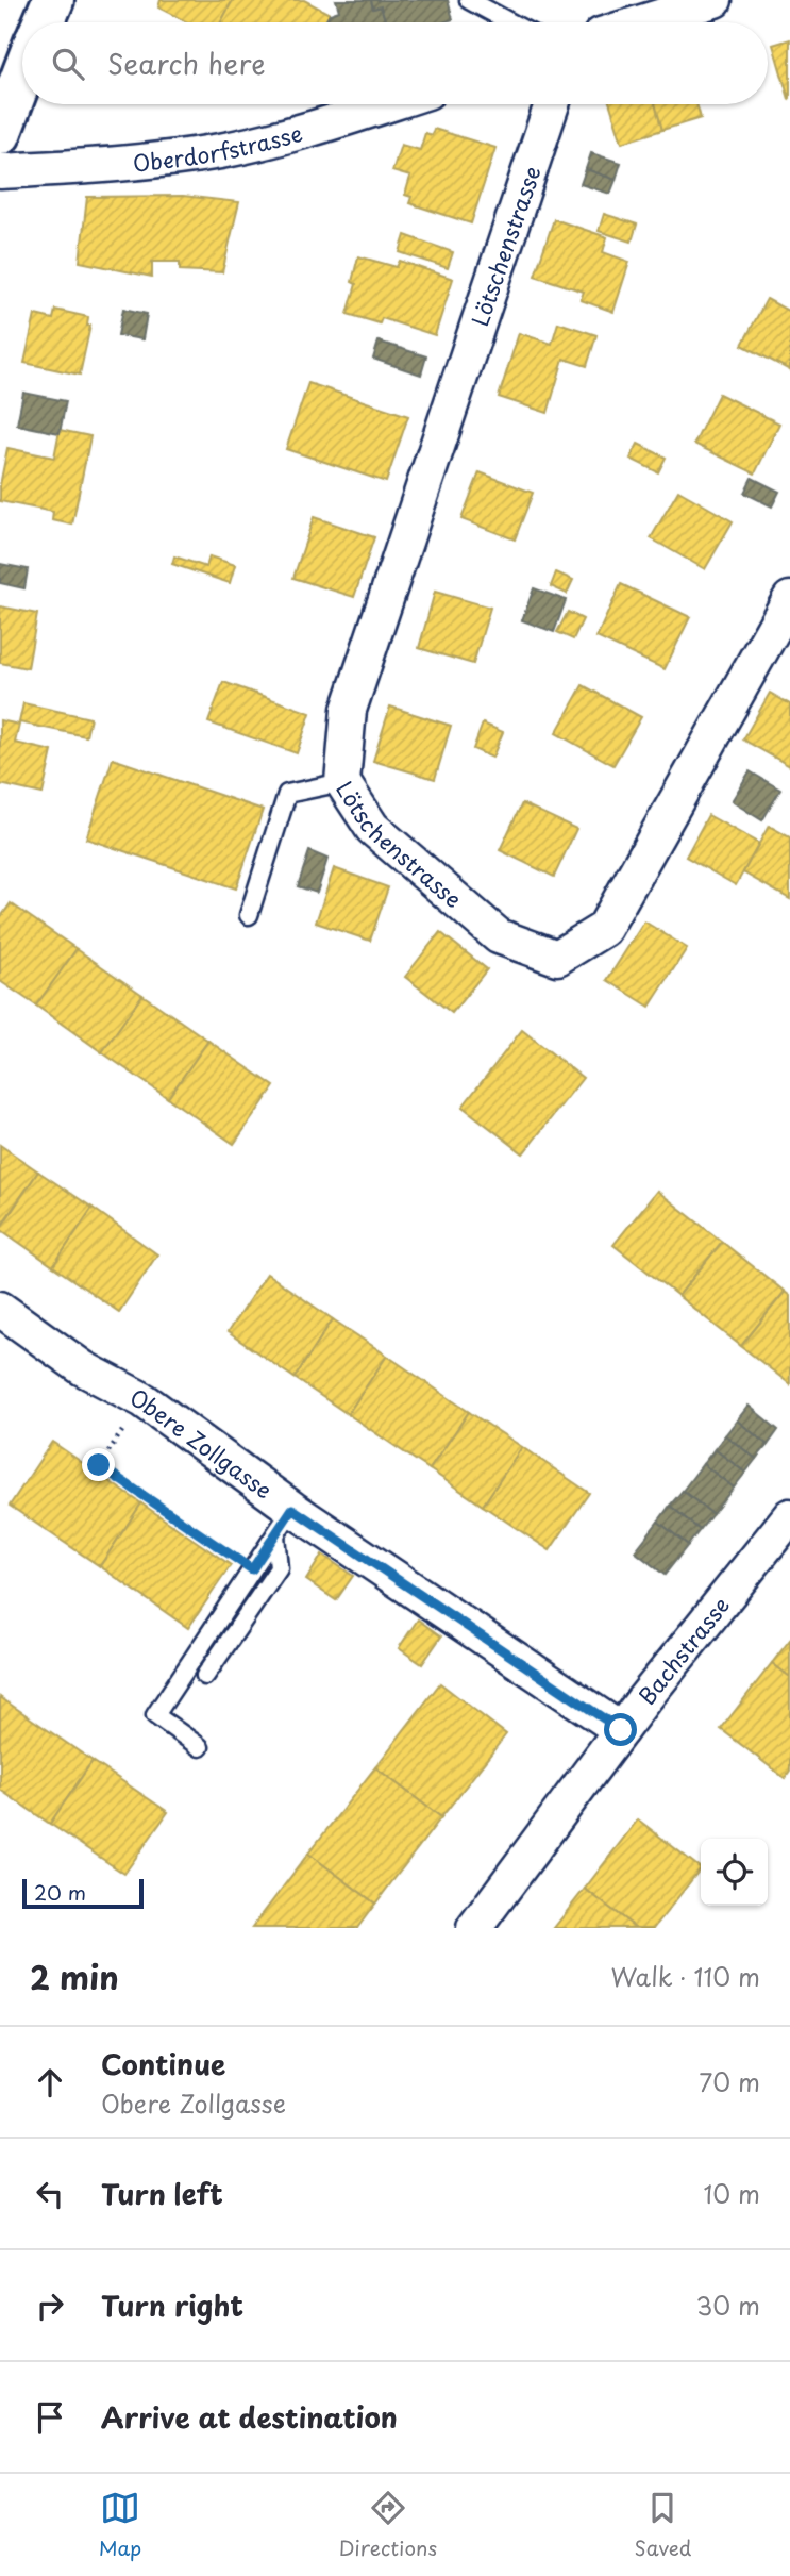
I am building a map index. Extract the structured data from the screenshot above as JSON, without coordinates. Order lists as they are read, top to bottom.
{
  "streets": {
    "street": [
      "Oberdorfstrasse",
      "Lötschenstrasse",
      "Obere Zollgasse",
      "Bachstrasse"
    ]
  },
  "crossings": [
    ["Obere Zollgasse", "Bachstrasse"]
  ],
  "scale_bar": "20 m",
  "page": {
    "search": "Search here",
    "scale": "20 m",
    "heading": ["2 min", "Walk · 110 m"],
    "list": [
      ["Continue", "Obere Zollgasse", "70 m"],
      ["Turn left", "10 m"],
      ["Turn right", "30 m"],
      "Arrive at destination"
    ],
    "nav": ["Map", "Directions", "Saved"]
  }
}
